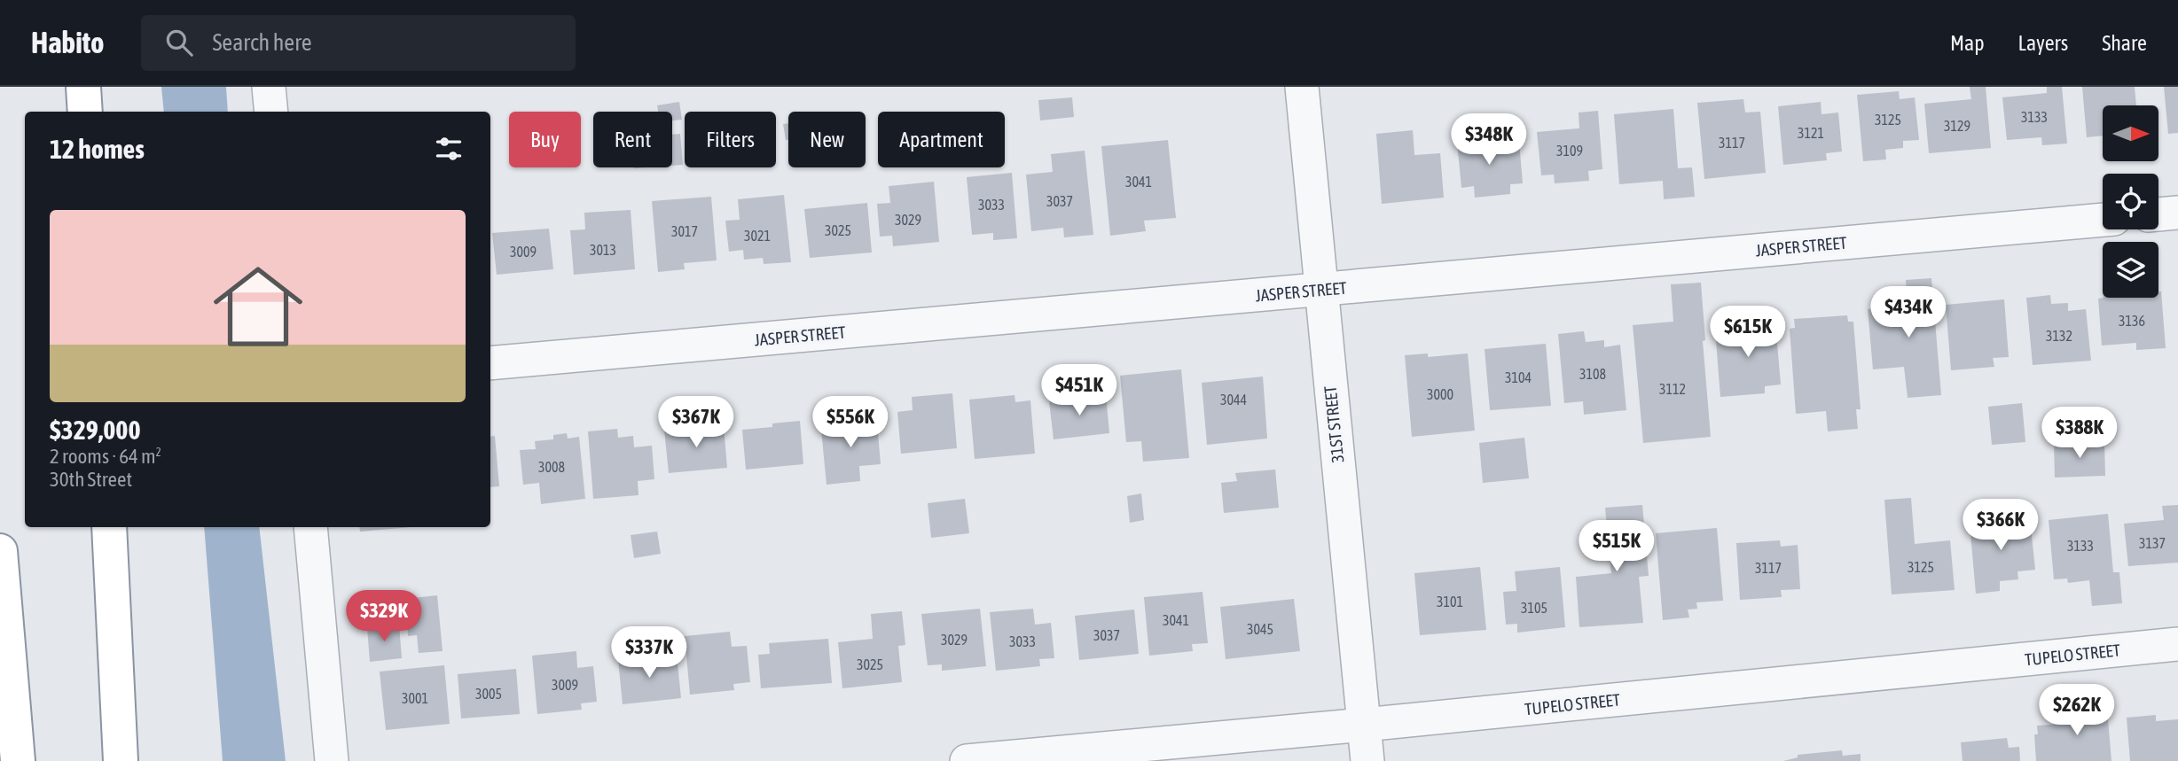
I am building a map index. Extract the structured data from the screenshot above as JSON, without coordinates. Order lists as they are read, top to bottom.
{
  "streets": {
    "street": ["JASPER STREET", "31ST STREET", "TUPELO STREET"]
  },
  "crossings": [
    ["JASPER STREET", "31ST STREET"],
    ["31ST STREET", "TUPELO STREET"]
  ],
  "house_numbers": [
    "3133",
    "3125",
    "3129",
    "3121",
    "3117",
    "3109",
    "3041",
    "3037",
    "3033",
    "3029",
    "3025",
    "3017",
    "3021",
    "3013",
    "3009",
    "3136",
    "3132",
    "3108",
    "3104",
    "3112",
    "3000",
    "3044",
    "3008",
    "3137",
    "3133",
    "3125",
    "3117",
    "3101",
    "3105",
    "3041",
    "3045",
    "3037",
    "3029",
    "3033",
    "3025",
    "3009",
    "3005",
    "3001"
  ],
  "north": "right",
  "page": {
    "header": "Habito",
    "search": "Search here",
    "nav": ["Map", "Layers", "Share"],
    "chip": [
      "Buy",
      "Rent",
      "Filters",
      "New",
      "Apartment"
    ],
    "heading": "12 homes",
    "price": [
      "$348K",
      "$434K",
      "$615K",
      "$451K",
      "$367K",
      "$556K",
      "$388K",
      "$366K",
      "$515K",
      "$329K",
      "$337K",
      "$262K"
    ],
    "list": [
      {
        "name": "$329,000",
        "note": "2 rooms · 64 m² · 30th Street"
      }
    ]
  }
}
